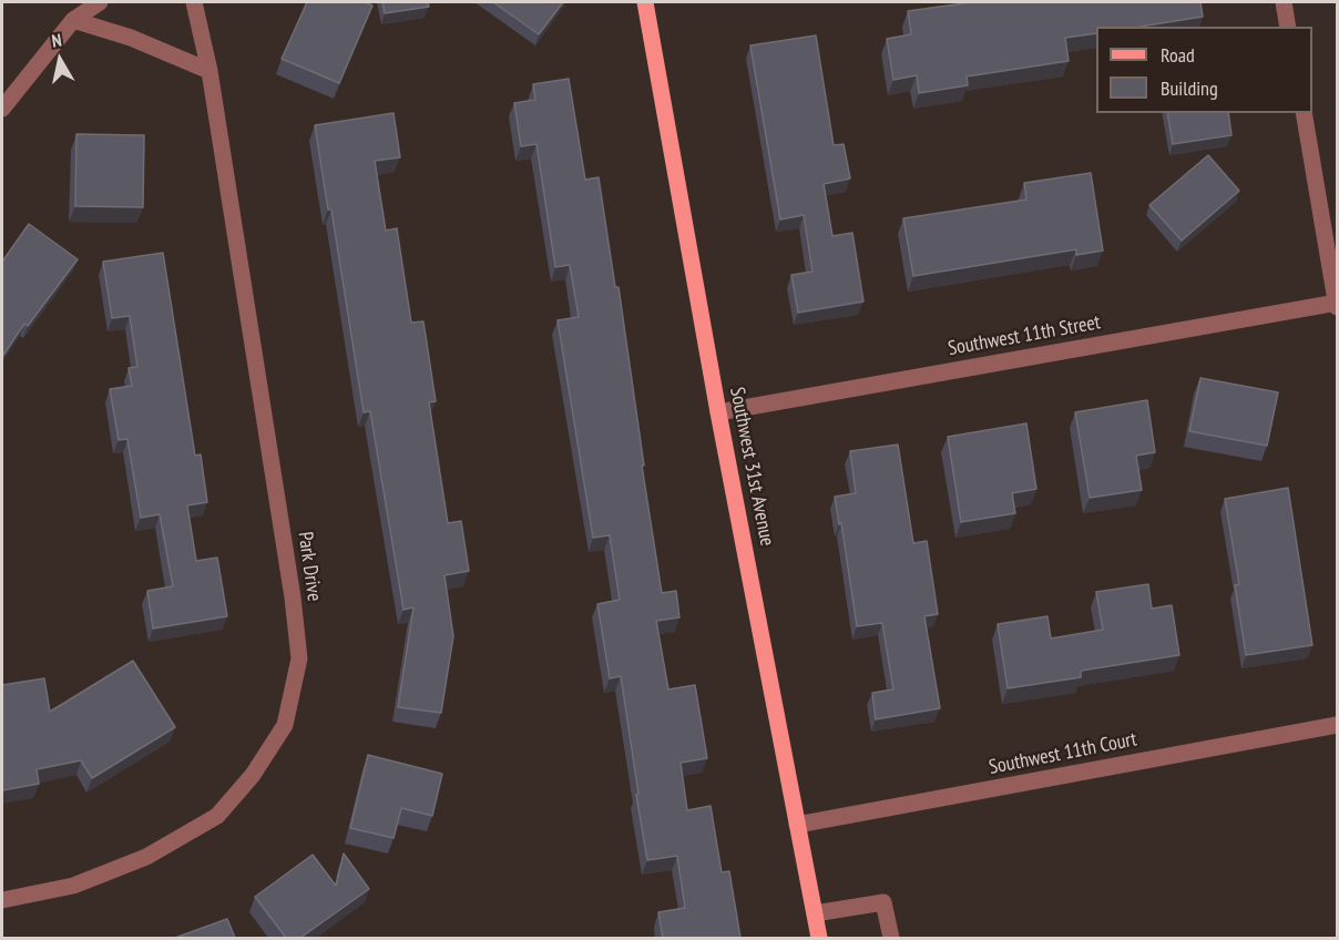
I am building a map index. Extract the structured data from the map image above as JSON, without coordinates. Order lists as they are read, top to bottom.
{
  "streets": {
    "main road": ["Southwest 31st Avenue"],
    "street": ["Southwest 11th Street", "Park Drive", "Southwest 11th Court"]
  },
  "crossings": [
    ["Southwest 11th Street", "Southwest 31st Avenue"],
    ["Southwest 31st Avenue", "Southwest 11th Court"]
  ],
  "legend": ["Road", "Building"],
  "north": "top"
}
